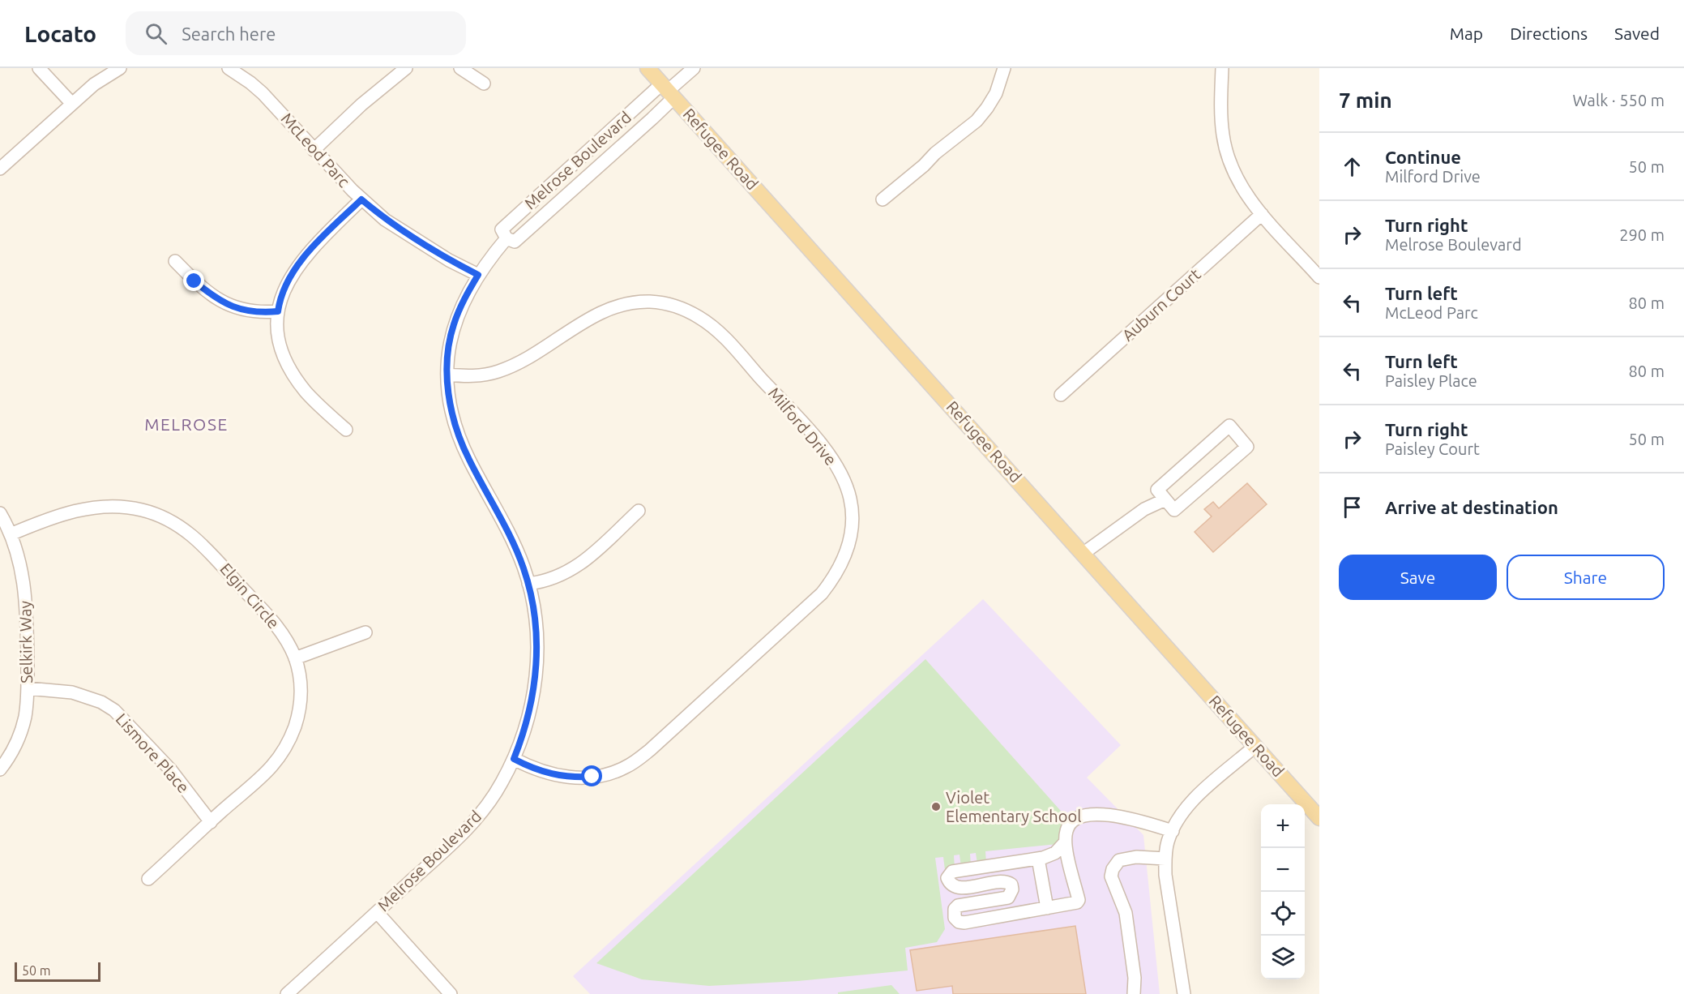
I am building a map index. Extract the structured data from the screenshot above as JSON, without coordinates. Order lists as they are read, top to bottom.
{
  "streets": {
    "main road": ["Refugee Road"],
    "street": [
      "McLeod Parc",
      "Melrose Boulevard",
      "Auburn Court",
      "Milford Drive",
      "Elgin Circle",
      "Selkirk Way",
      "Lismore Place"
    ]
  },
  "crossings": [
    ["Refugee Road", "Melrose Boulevard"],
    ["McLeod Parc", "Melrose Boulevard"],
    ["Melrose Boulevard", "Milford Drive"],
    ["Elgin Circle", "Selkirk Way"],
    ["Elgin Circle", "Lismore Place"],
    ["Selkirk Way", "Lismore Place"]
  ],
  "districts": ["MELROSE"],
  "places": ["Violet Elementary School"],
  "scale_bar": "50 m",
  "page": {
    "header": "Locato",
    "search": "Search here",
    "nav": ["Map", "Directions", "Saved"],
    "heading": ["7 min", "Walk · 550 m"],
    "list": [
      ["Continue", "Milford Drive", "50 m"],
      ["Turn right", "Melrose Boulevard", "290 m"],
      ["Turn left", "McLeod Parc", "80 m"],
      ["Turn left", "Paisley Place", "80 m"],
      ["Turn right", "Paisley Court", "50 m"],
      "Arrive at destination"
    ],
    "buttons": ["Save", "Share"],
    "map_buttons": ["+", "−"],
    "scale": "50 m"
  }
}
